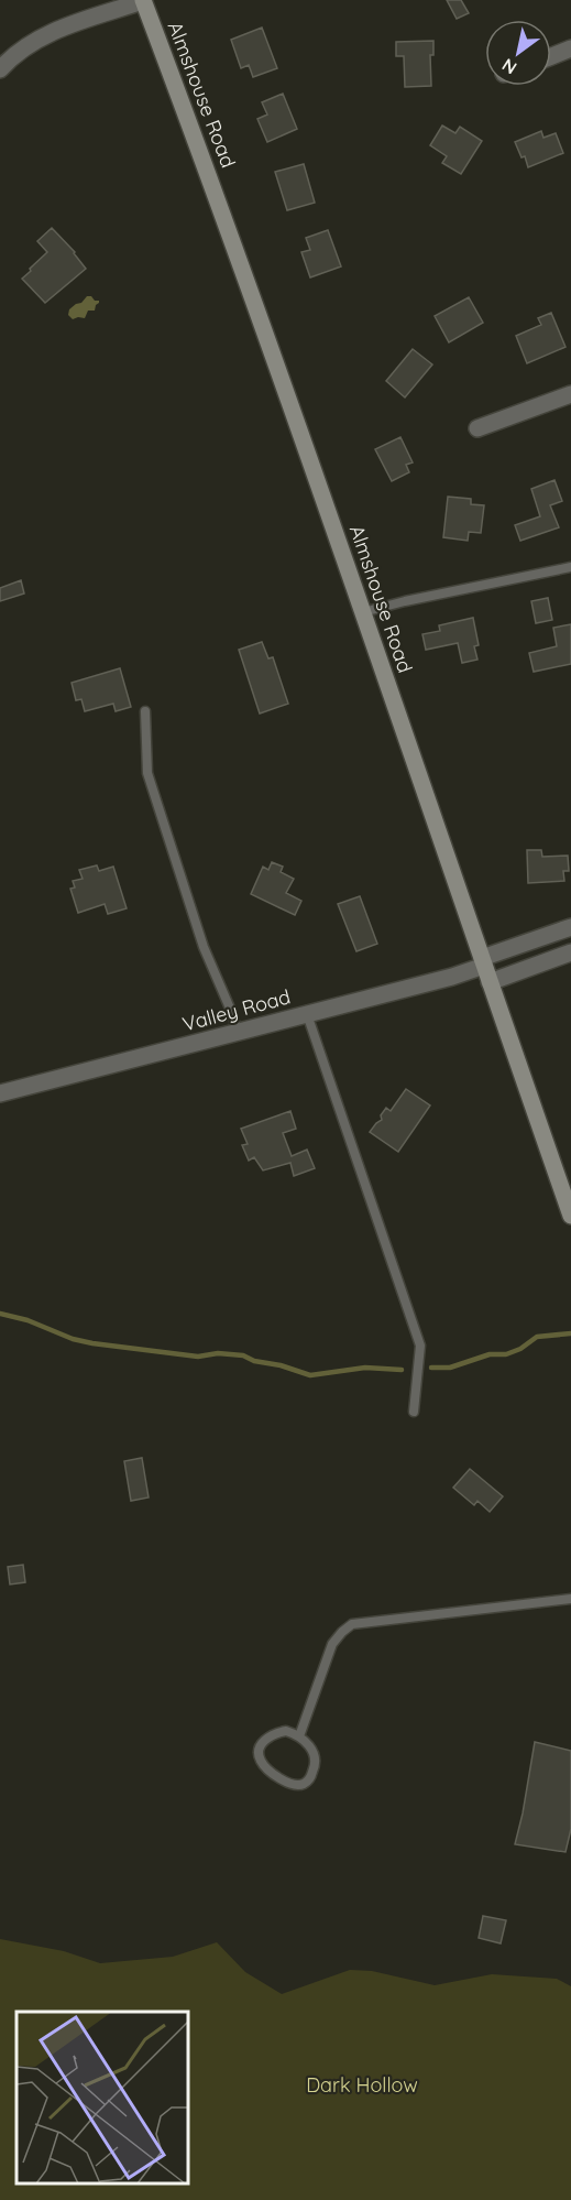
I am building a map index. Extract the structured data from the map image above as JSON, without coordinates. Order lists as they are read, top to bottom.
{
  "streets": {
    "main road": ["Almshouse Road"],
    "street": ["Valley Road"]
  },
  "crossings": [
    ["Almshouse Road", "Valley Road"]
  ],
  "parks": ["Dark Hollow"],
  "north": "bottom left"
}
